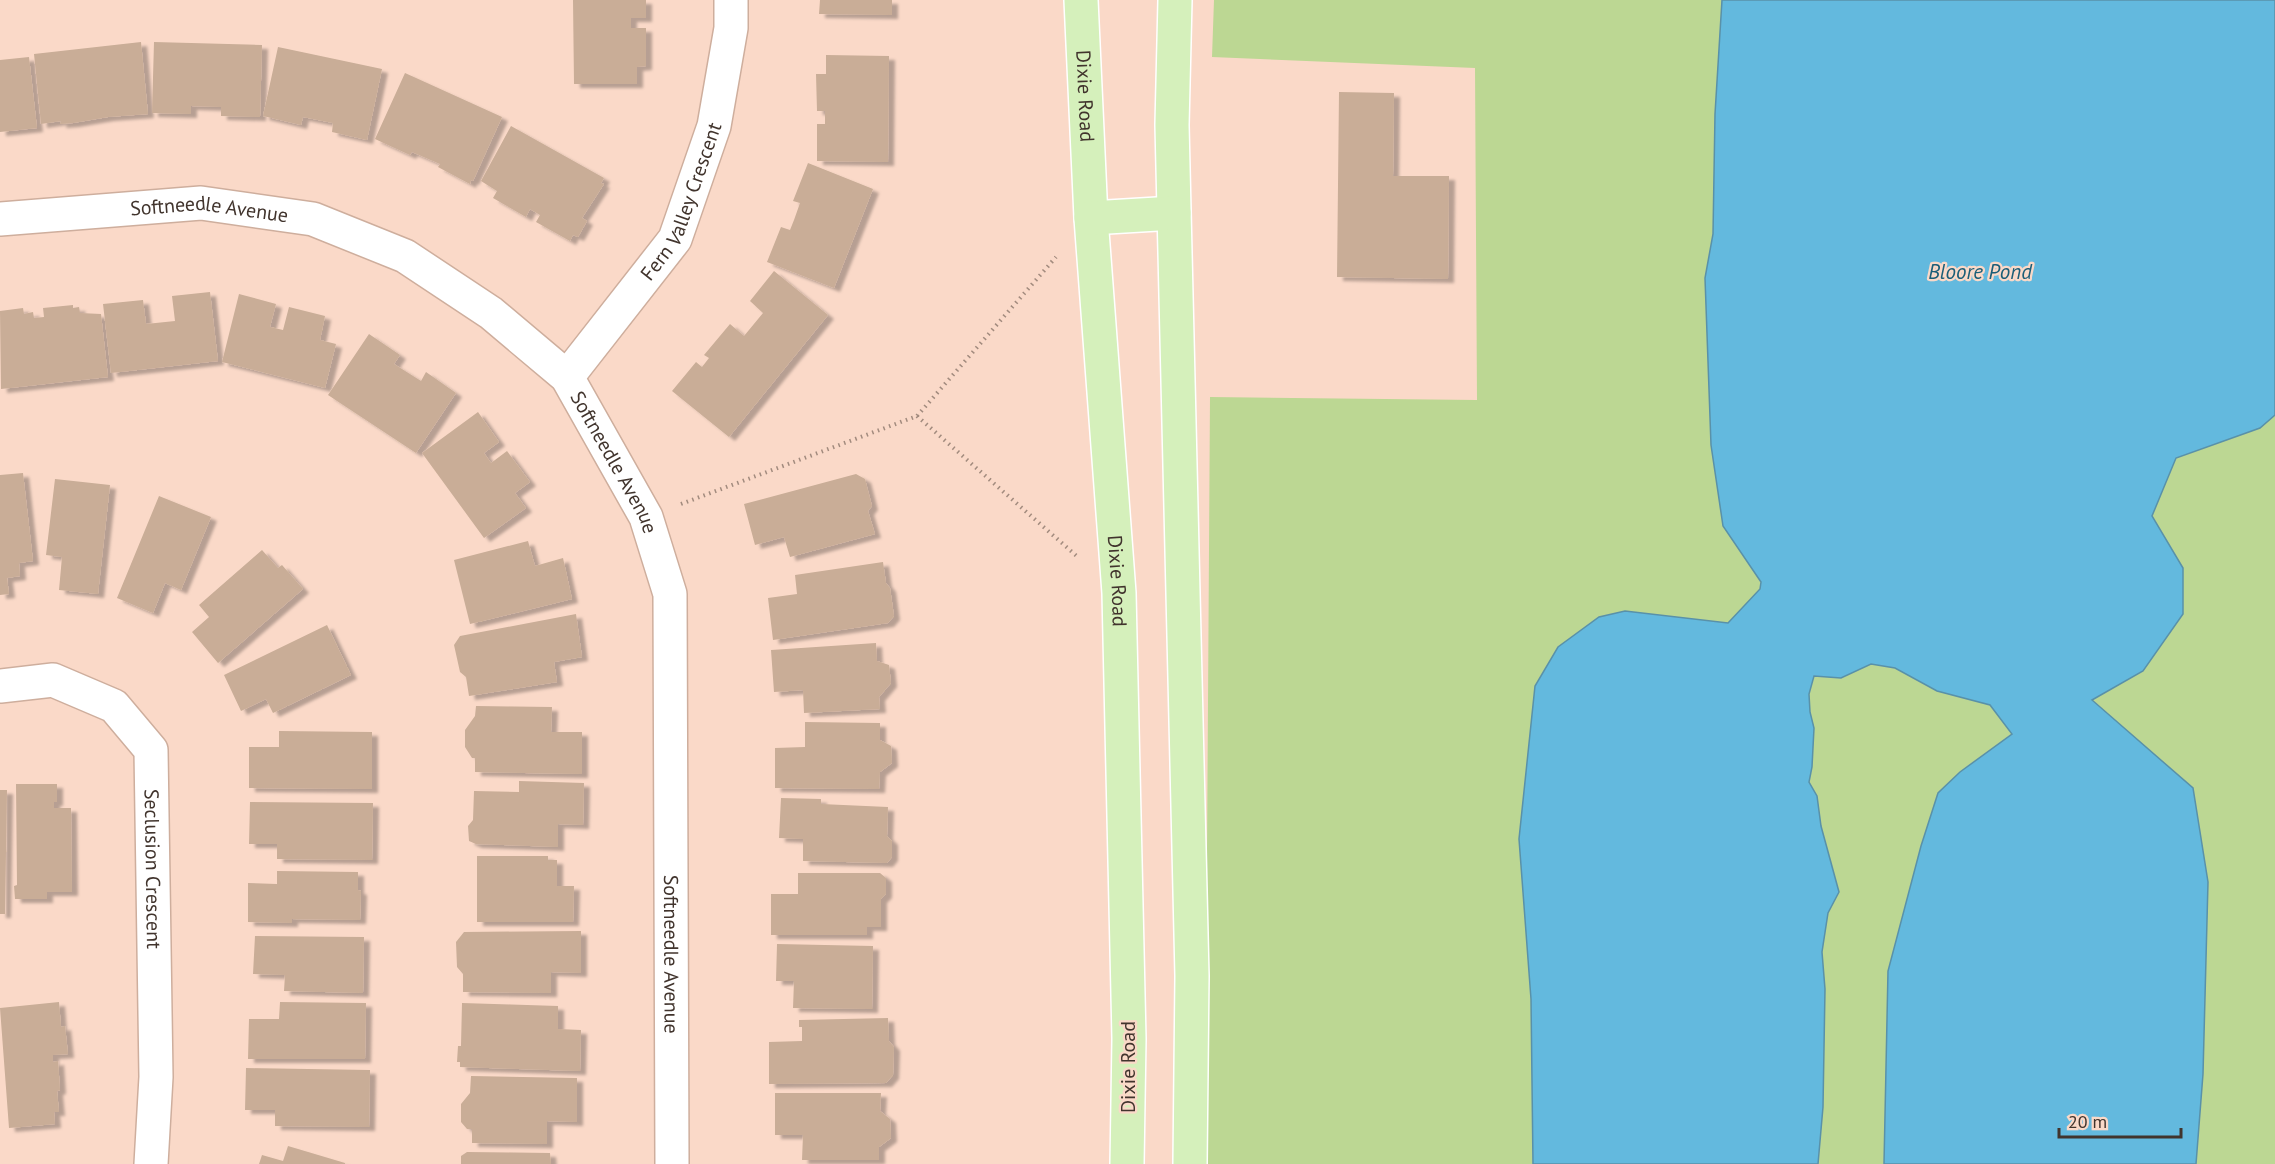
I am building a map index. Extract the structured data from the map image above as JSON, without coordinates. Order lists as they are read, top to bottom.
{
  "streets": {
    "main road": ["Dixie Road"],
    "street": ["Fern Valley Crescent", "Softneedle Avenue", "Seclusion Crescent"]
  },
  "crossings": [
    ["Fern Valley Crescent", "Softneedle Avenue"]
  ],
  "water": ["Bloore Pond"],
  "scale_bar": "20 m"
}
